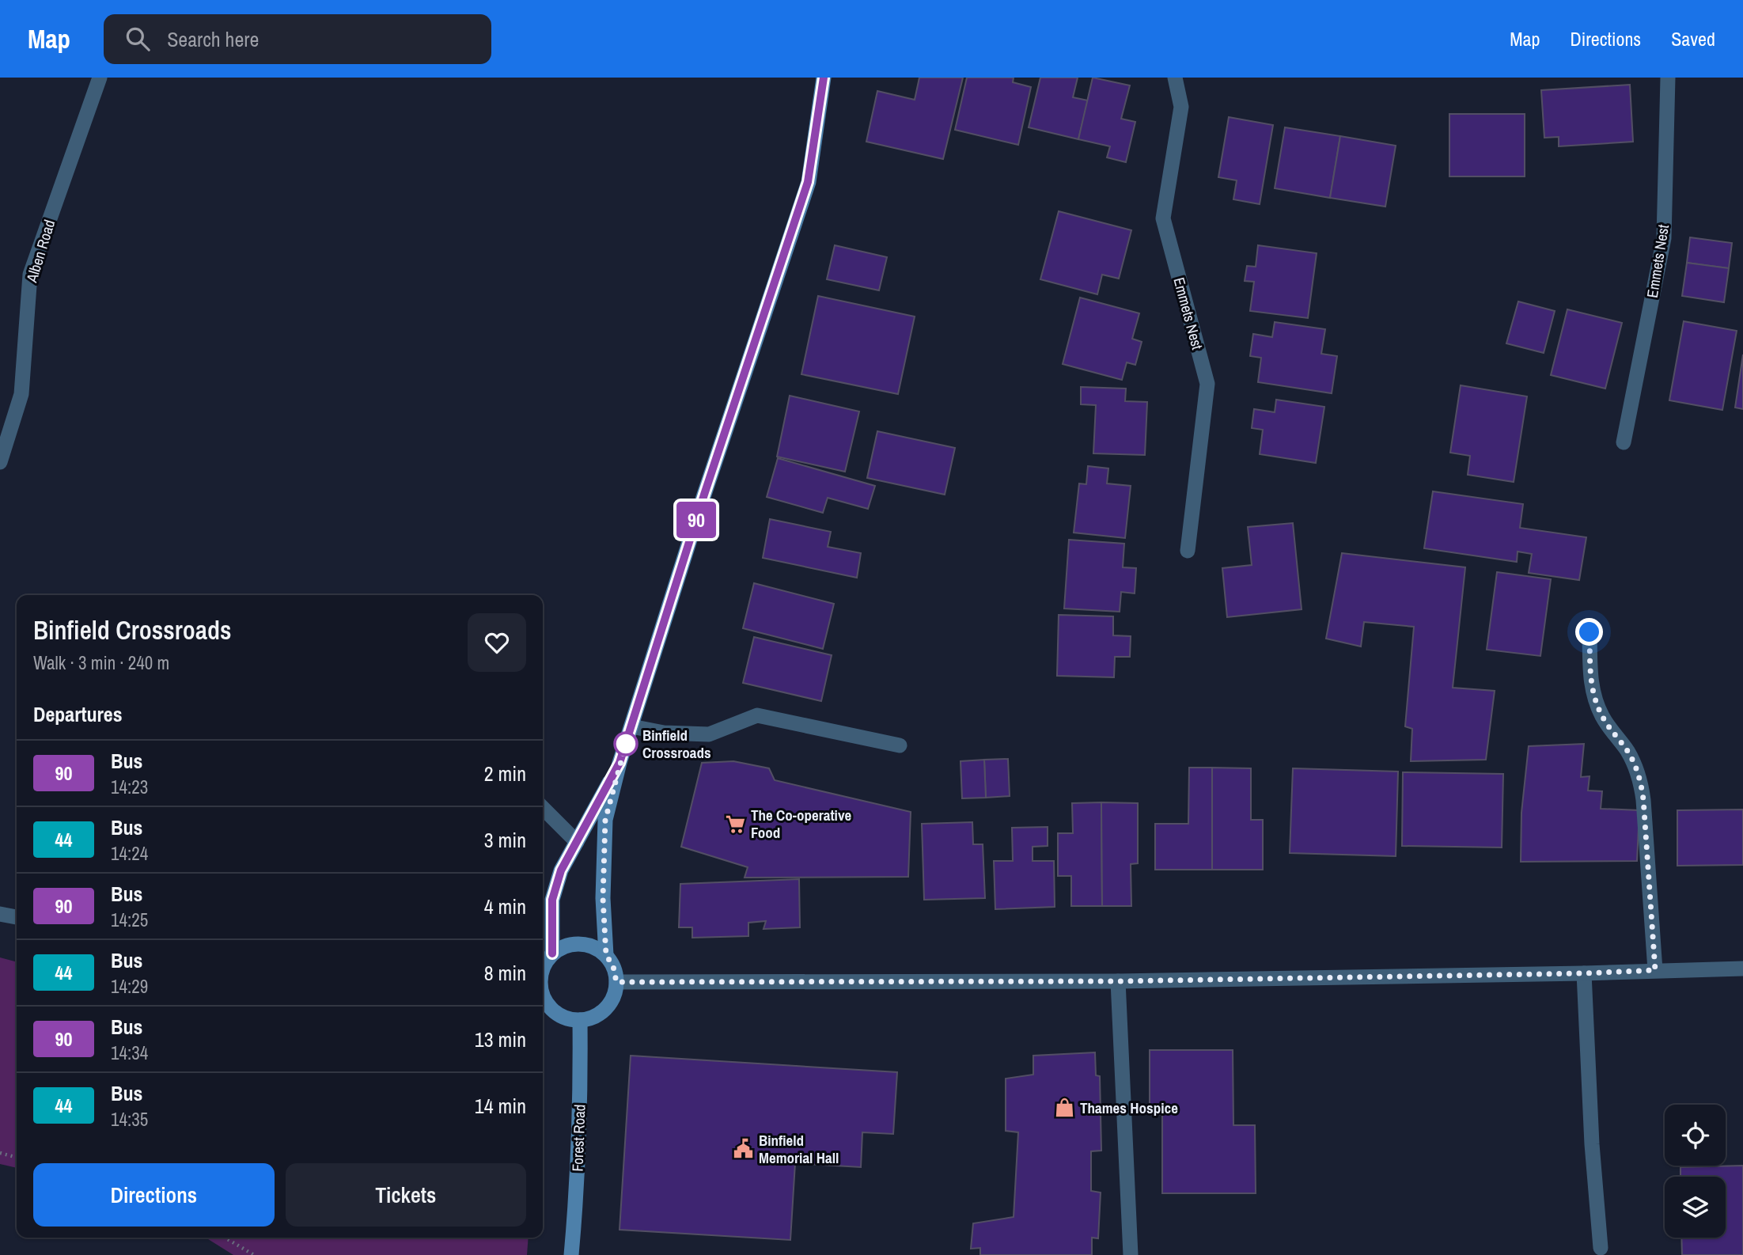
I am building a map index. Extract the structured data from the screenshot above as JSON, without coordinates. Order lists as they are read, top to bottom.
{
  "streets": {
    "main road": ["Forest Road"],
    "street": ["Alben Road", "Emmets Nest"]
  },
  "places": {
    "other": ["Binfield Crossroads"],
    "supermarket": ["The Co-operative Food"],
    "shop": ["Thames Hospice"],
    "public building": ["Binfield Memorial Hall"]
  },
  "lines": ["bus line 90"],
  "page": {
    "header": "Map",
    "search": "Search here",
    "nav": ["Map", "Directions", "Saved"],
    "on_map": "90",
    "heading": [
      ["Binfield Crossroads", "Walk · 3 min · 240 m"],
      "Departures"
    ],
    "list": [
      {
        "mark": "90",
        "name": "Bus",
        "note": "14:23",
        "value": "2 min"
      },
      {
        "mark": "44",
        "name": "Bus",
        "note": "14:24",
        "value": "3 min"
      },
      {
        "mark": "90",
        "name": "Bus",
        "note": "14:25",
        "value": "4 min"
      },
      {
        "mark": "44",
        "name": "Bus",
        "note": "14:29",
        "value": "8 min"
      },
      {
        "mark": "90",
        "name": "Bus",
        "note": "14:34",
        "value": "13 min"
      },
      {
        "mark": "44",
        "name": "Bus",
        "note": "14:35",
        "value": "14 min"
      }
    ],
    "buttons": ["Directions", "Tickets"]
  }
}
